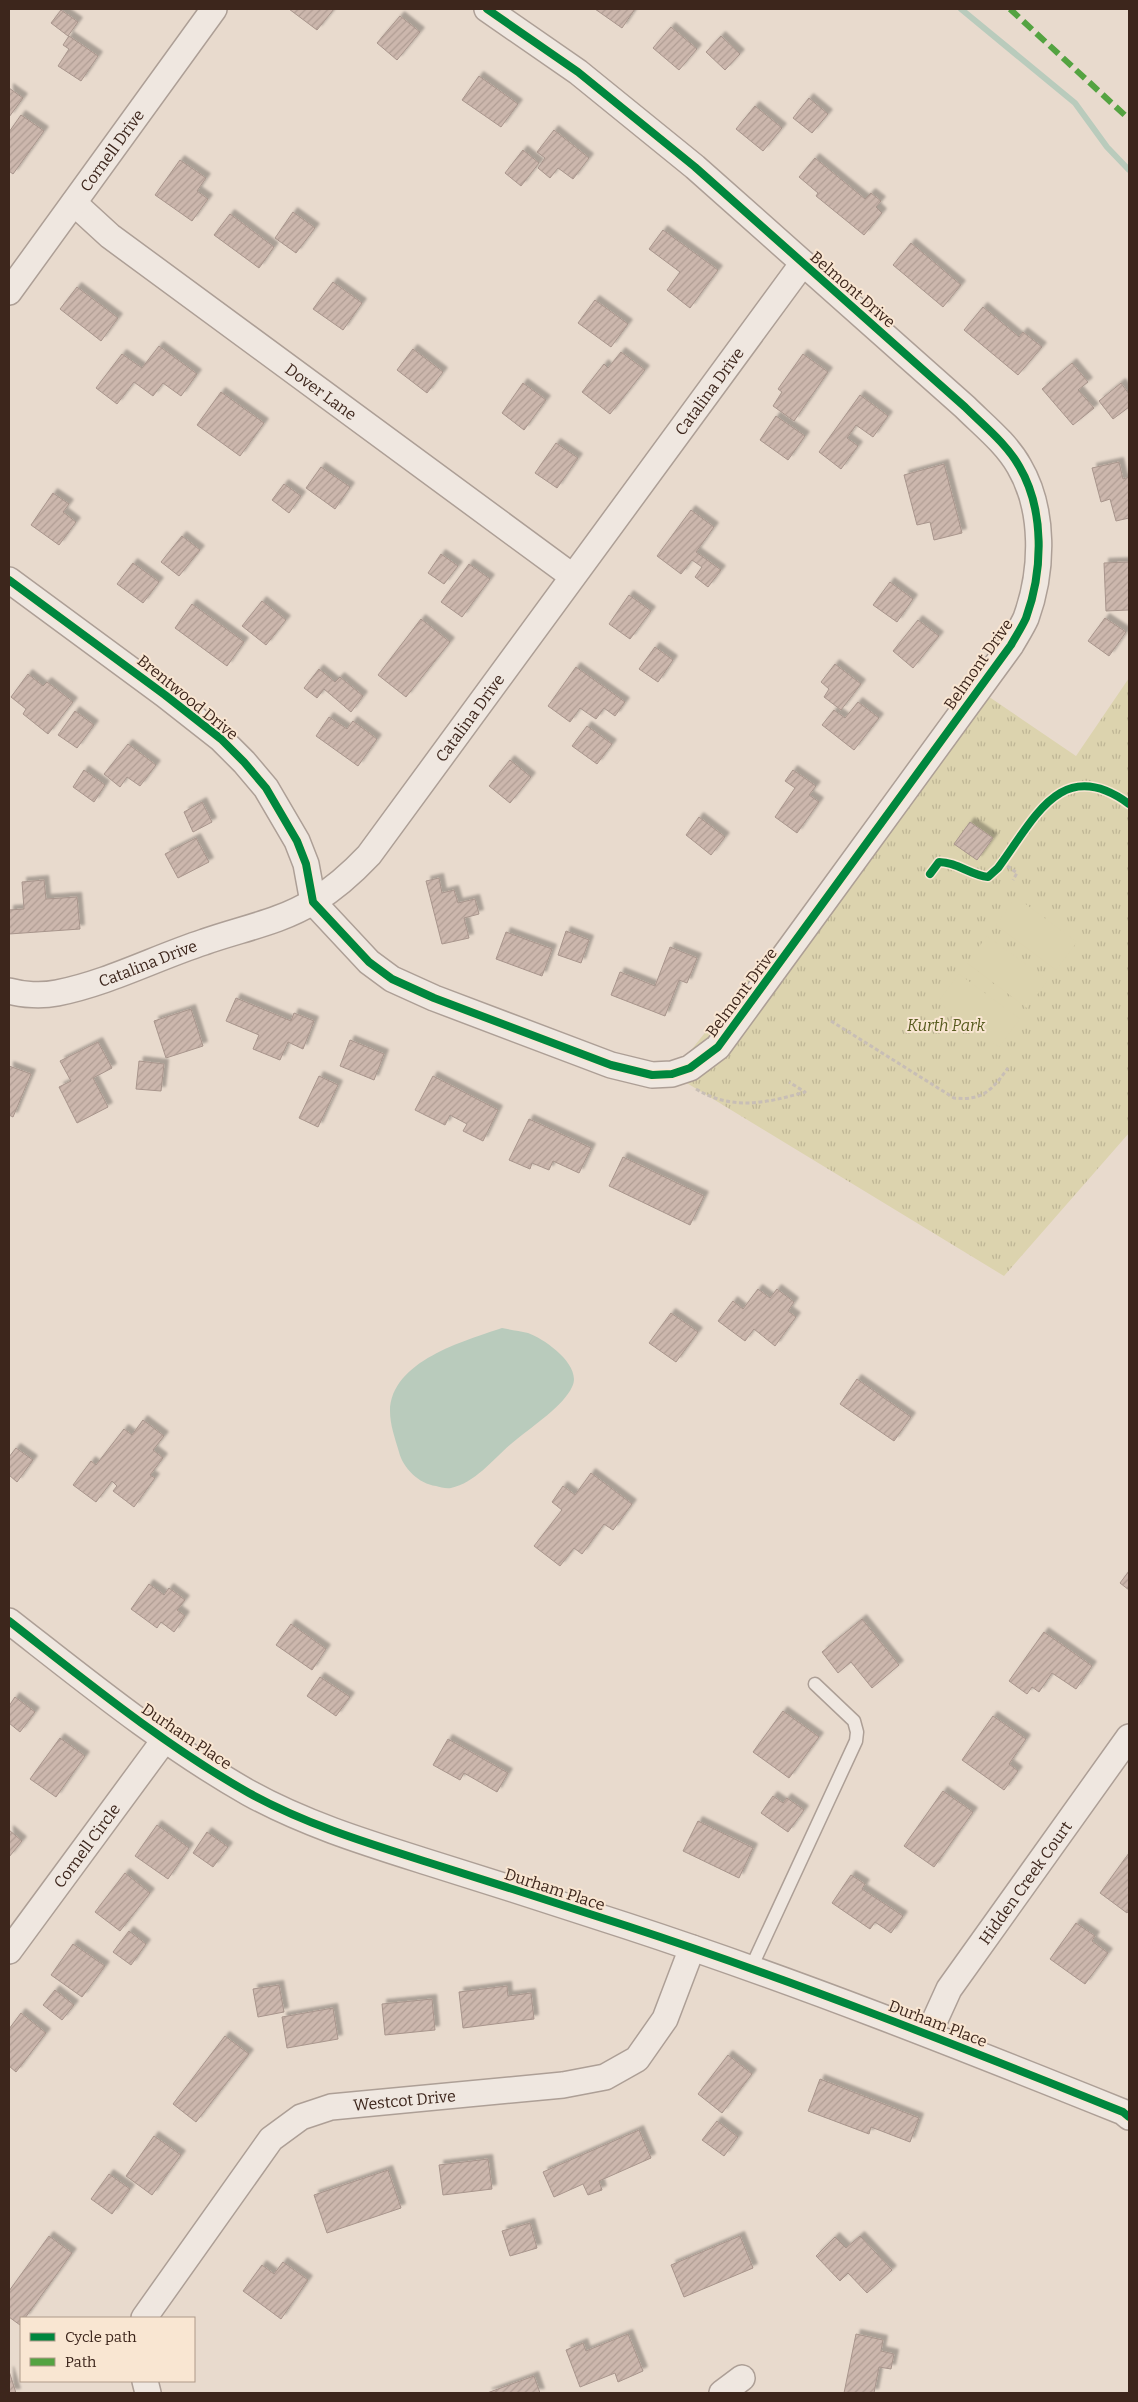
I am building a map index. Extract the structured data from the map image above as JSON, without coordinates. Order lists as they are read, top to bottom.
{
  "streets": {
    "street": [
      "Cornell Drive",
      "Belmont Drive",
      "Dover Lane",
      "Catalina Drive",
      "Brentwood Drive",
      "Durham Place",
      "Cornell Circle",
      "Hidden Creek Court",
      "Westcot Drive"
    ]
  },
  "crossings": [
    ["Cornell Drive", "Dover Lane"],
    ["Belmont Drive", "Catalina Drive"],
    ["Belmont Drive", "Brentwood Drive"],
    ["Dover Lane", "Catalina Drive"],
    ["Catalina Drive", "Brentwood Drive"],
    ["Durham Place", "Cornell Circle"],
    ["Durham Place", "Hidden Creek Court"],
    ["Durham Place", "Westcot Drive"]
  ],
  "parks": ["Kurth Park"],
  "legend": ["Cycle path", "Path"]
}
